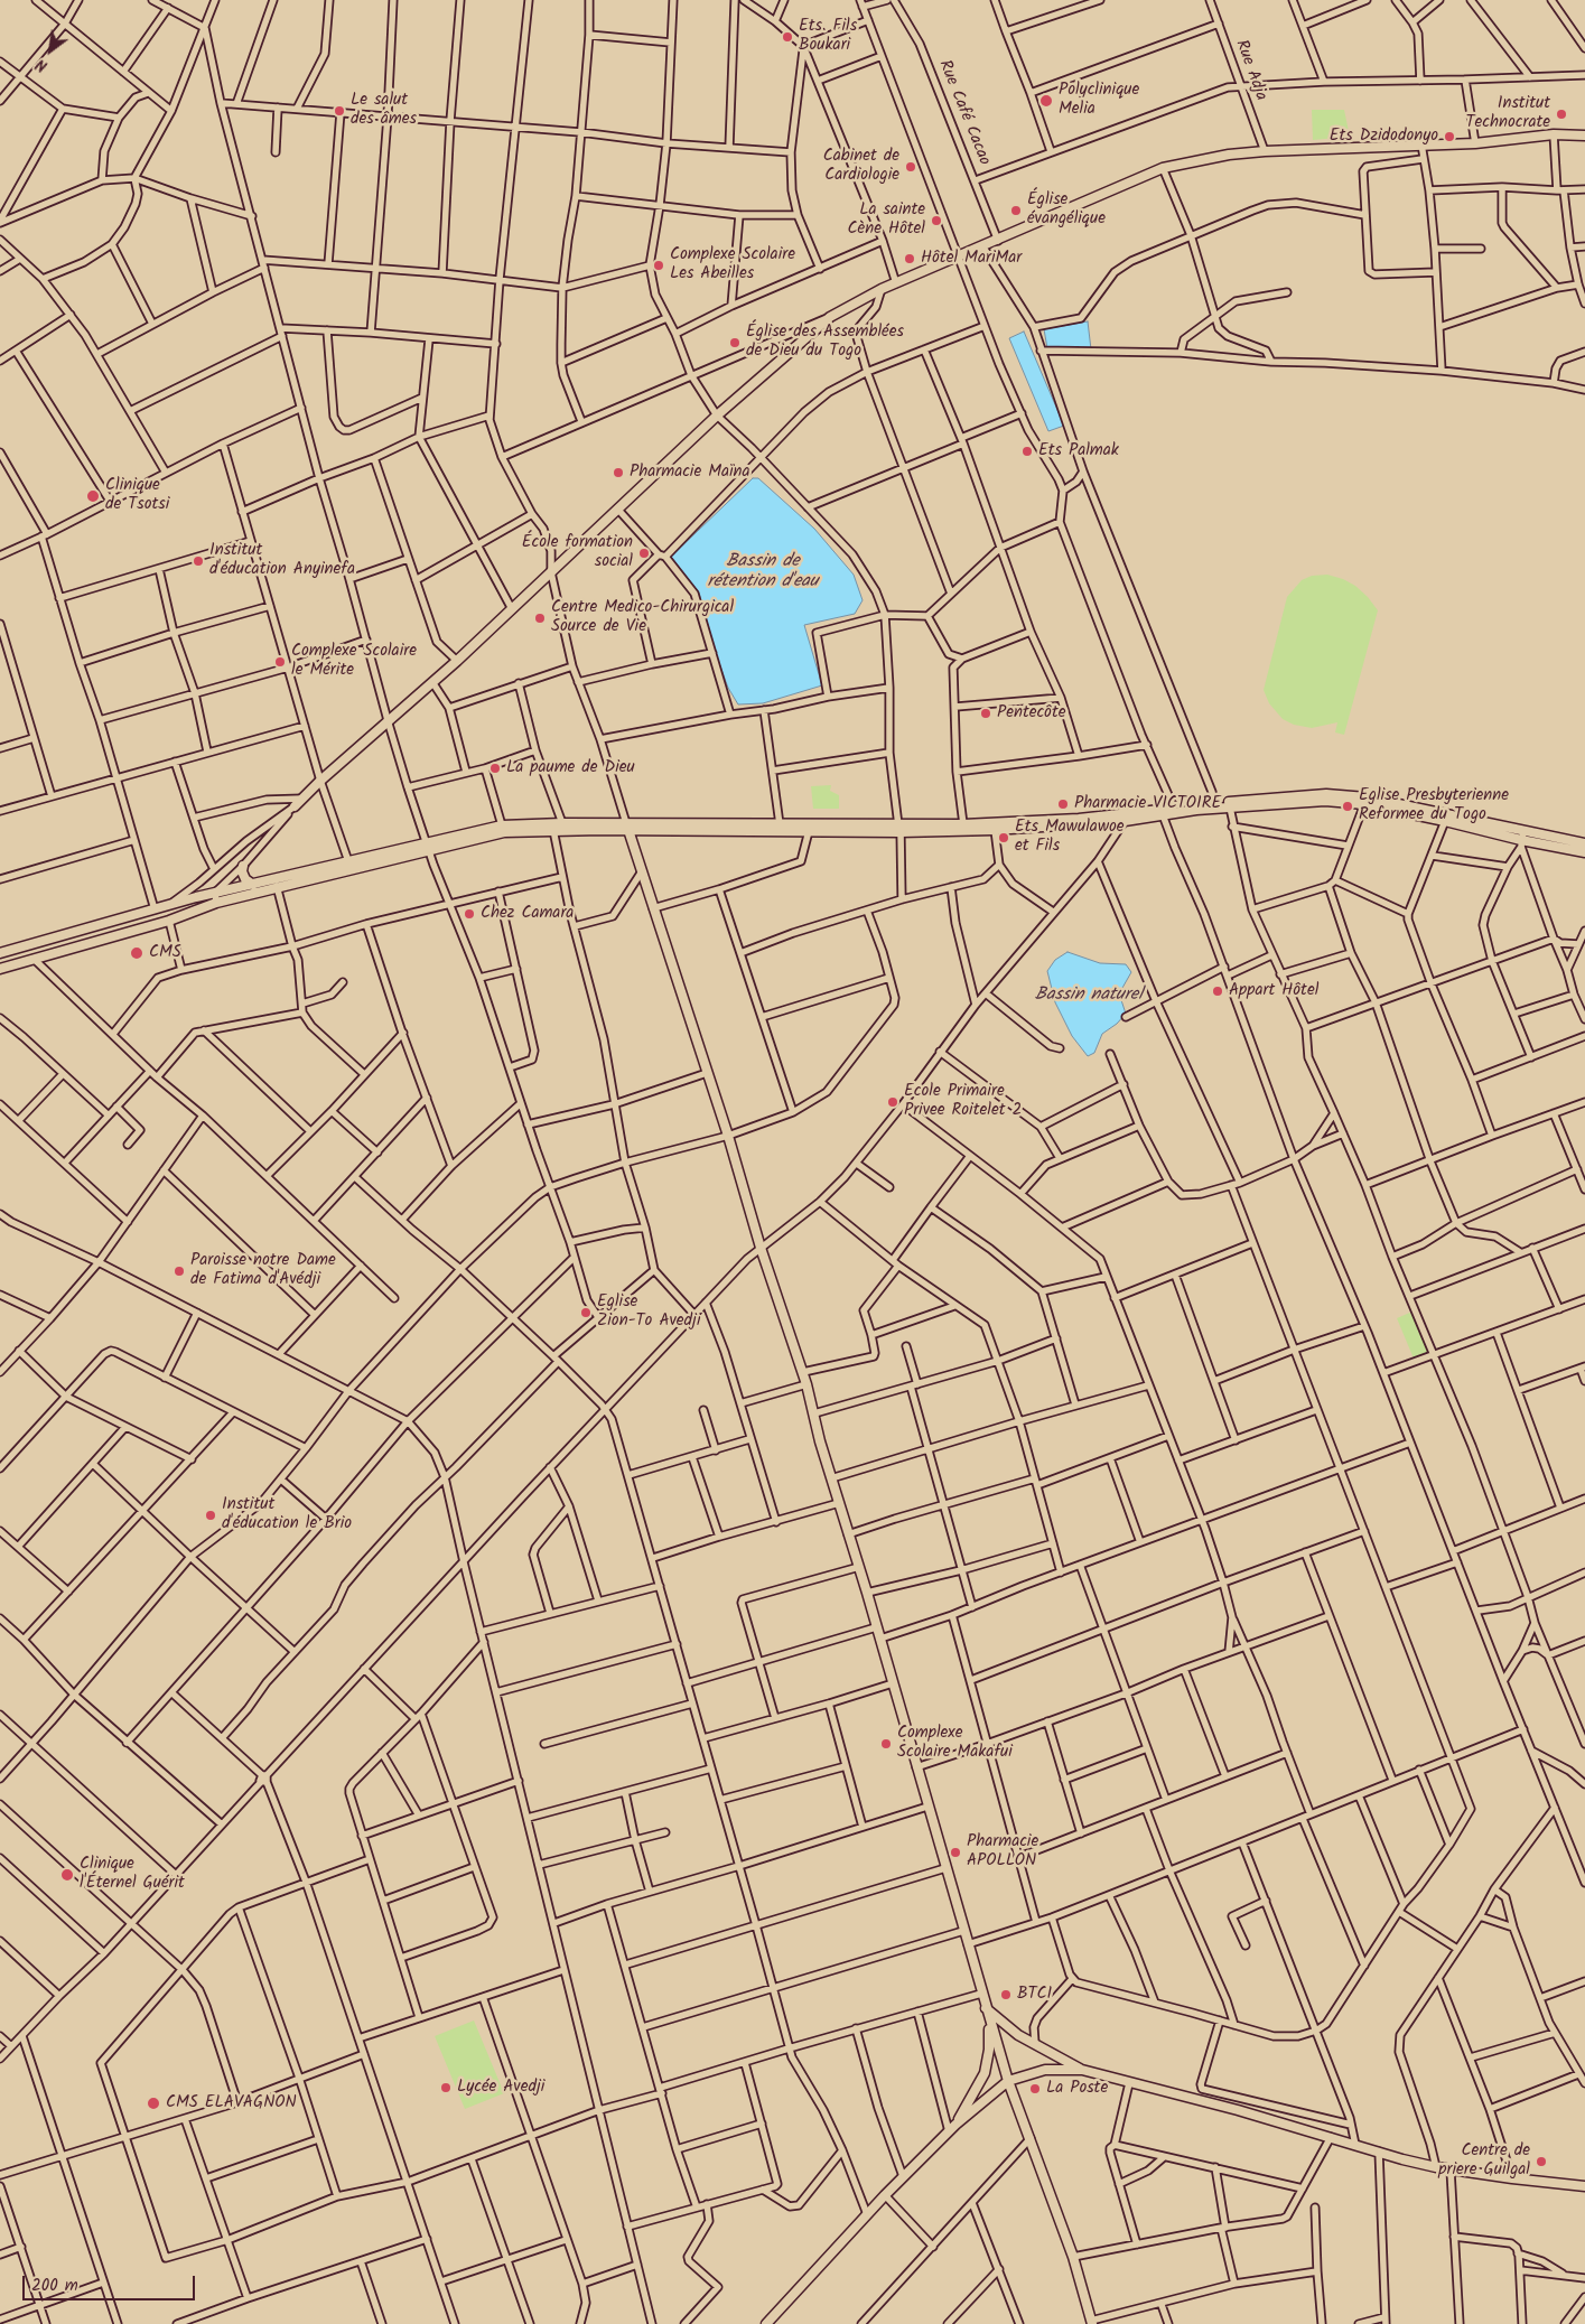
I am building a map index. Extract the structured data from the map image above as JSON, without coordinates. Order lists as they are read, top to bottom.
{
  "streets": {
    "street": ["Rue Adja", "Rue Café Cacao"]
  },
  "water": ["Bassin de rétention d'eau", "Bassin naturel"],
  "places": [
    "Ets. Fils Boukari",
    "Polyclinique Melia",
    "Le salut des âmes",
    "Institut Technocrate",
    "Ets Dzidodonyo",
    "Cabinet de Cardiologie",
    "Église évangélique",
    "La sainte Cène Hôtel",
    "Hôtel MariMar",
    "Complexe Scolaire Les Abeilles",
    "Église des Assemblées de Dieu du Togo",
    "Ets Palmak",
    "Pharmacie Maïna",
    "Clinique de Tsotsi",
    "École formation social",
    "Institut d'éducation Anyinefa",
    "Centre Medico-Chirurgical Source de Vie",
    "Complexe Scolaire le Mérite",
    "Pentecôte",
    "La paume de Dieu",
    "Pharmacie VICTOIRE",
    "Eglise Presbyterienne Reformee du Togo",
    "Ets Mawulawoe et Fils",
    "Chez Camara",
    "CMS",
    "Appart Hôtel",
    "Ecole Primaire Privee Roitelet 2",
    "Paroisse notre Dame de Fatima d'Avédji",
    "Eglise Zion-To Avedji",
    "Institut d'éducation le Brio",
    "Complexe Scolaire Makafui",
    "Pharmacie APOLLON",
    "Clinique l'Éternel Guérit",
    "BTCI",
    "Lycée Avedji",
    "La Poste",
    "CMS ELAVAGNON",
    "Centre de priere Guilgal"
  ],
  "scale_bar": "200 m",
  "north": "bottom left"
}
